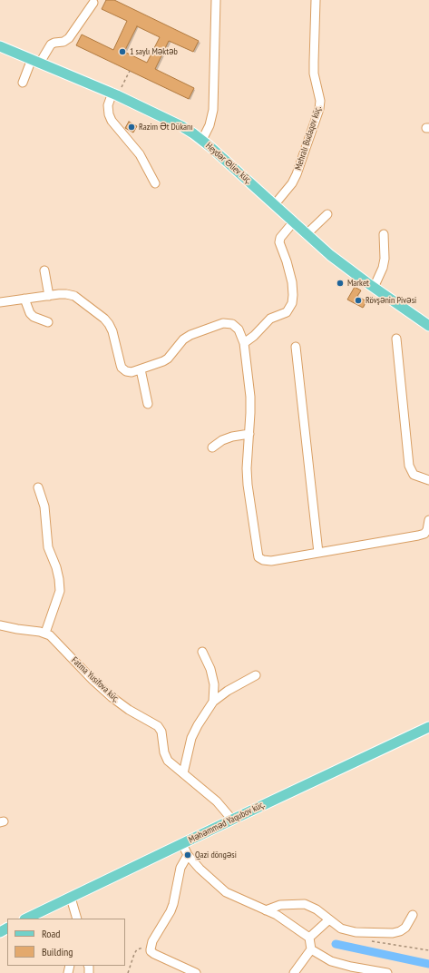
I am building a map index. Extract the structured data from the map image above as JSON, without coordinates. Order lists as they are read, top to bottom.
{
  "streets": {
    "main road": ["Heydər Əliev küç.", "Məhəmməd Yaqubov küç."],
    "street": ["Mehralı Budaqov küç.", "Fatma Yusifova küç."]
  },
  "crossings": [
    ["Mehralı Budaqov küç.", "Heydər Əliev küç."],
    ["Fatma Yusifova küç.", "Məhəmməd Yaqubov küç."]
  ],
  "places": [
    "1 saylı Məktəb",
    "Razim Ət Dükanı",
    "Market",
    "Rövşənin Pivəsi",
    "Qazi döngəsi"
  ],
  "legend": ["Road", "Building"]
}
